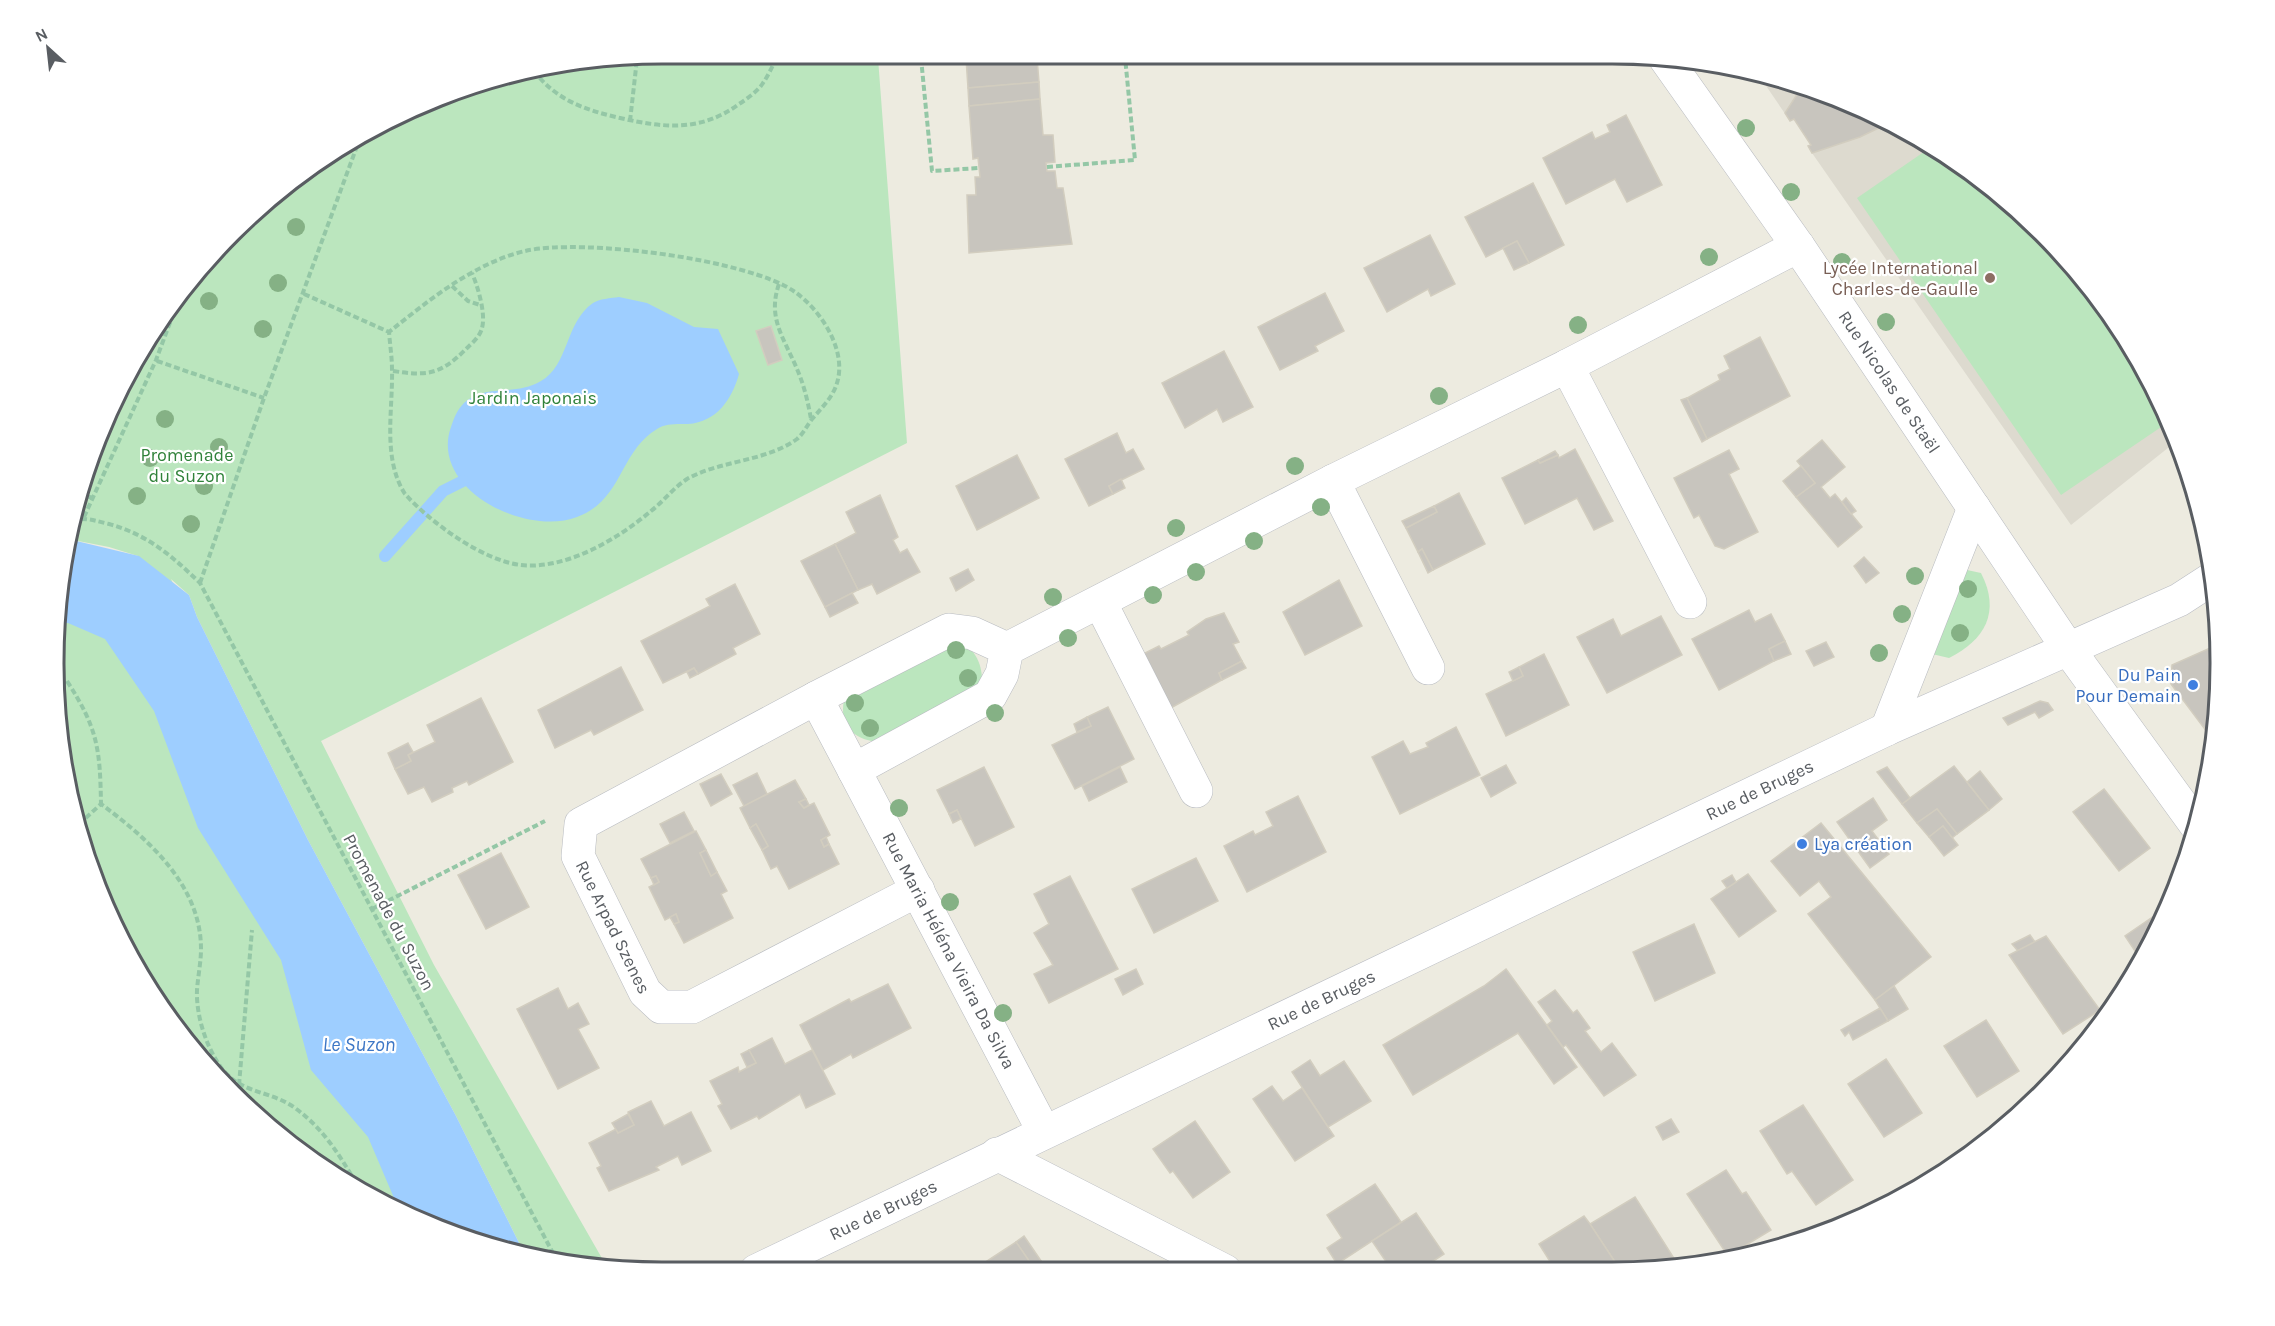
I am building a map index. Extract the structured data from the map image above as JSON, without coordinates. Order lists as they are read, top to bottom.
{
  "streets": {
    "street": [
      "Rue Nicolas de Staël",
      "Rue de Bruges",
      "Rue Arpad Szenes",
      "Rue Maria Héléna Vieira Da Silva"
    ],
    "path": ["Promenade du Suzon"]
  },
  "crossings": [
    ["Rue Nicolas de Staël", "Rue de Bruges"],
    ["Rue de Bruges", "Rue Maria Héléna Vieira Da Silva"],
    ["Rue Arpad Szenes", "Rue Maria Héléna Vieira Da Silva"]
  ],
  "water": ["Le Suzon"],
  "parks": ["Jardin Japonais", "Promenade du Suzon"],
  "places": ["Lycée International Charles-de-Gaulle", "Du Pain Pour Demain", "Lya création"],
  "north": "top left"
}
